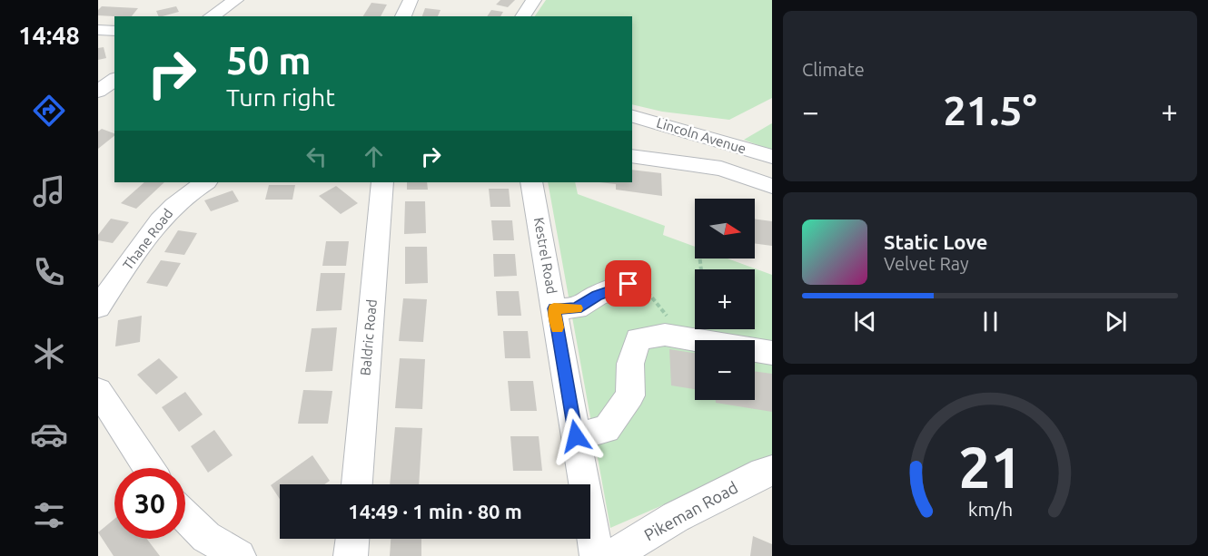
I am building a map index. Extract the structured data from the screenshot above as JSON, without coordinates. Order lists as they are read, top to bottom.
{
  "streets": {
    "street": [
      "Lincoln Avenue",
      "Thane Road",
      "Kestrel Road",
      "Baldric Road",
      "Pikeman Road"
    ]
  },
  "north": "right",
  "page": {
    "tabs": "14:48",
    "tile": "Climate",
    "turn": ["50 m", "Turn right"],
    "heat": ["−", "21.5°", "+"],
    "map_buttons": ["+", "−"],
    "song": ["Static Love", "Velvet Ray"],
    "limit": "30",
    "trip": "14:49 · 1 min · 80 m",
    "gauge": ["21", "km/h"]
  }
}
